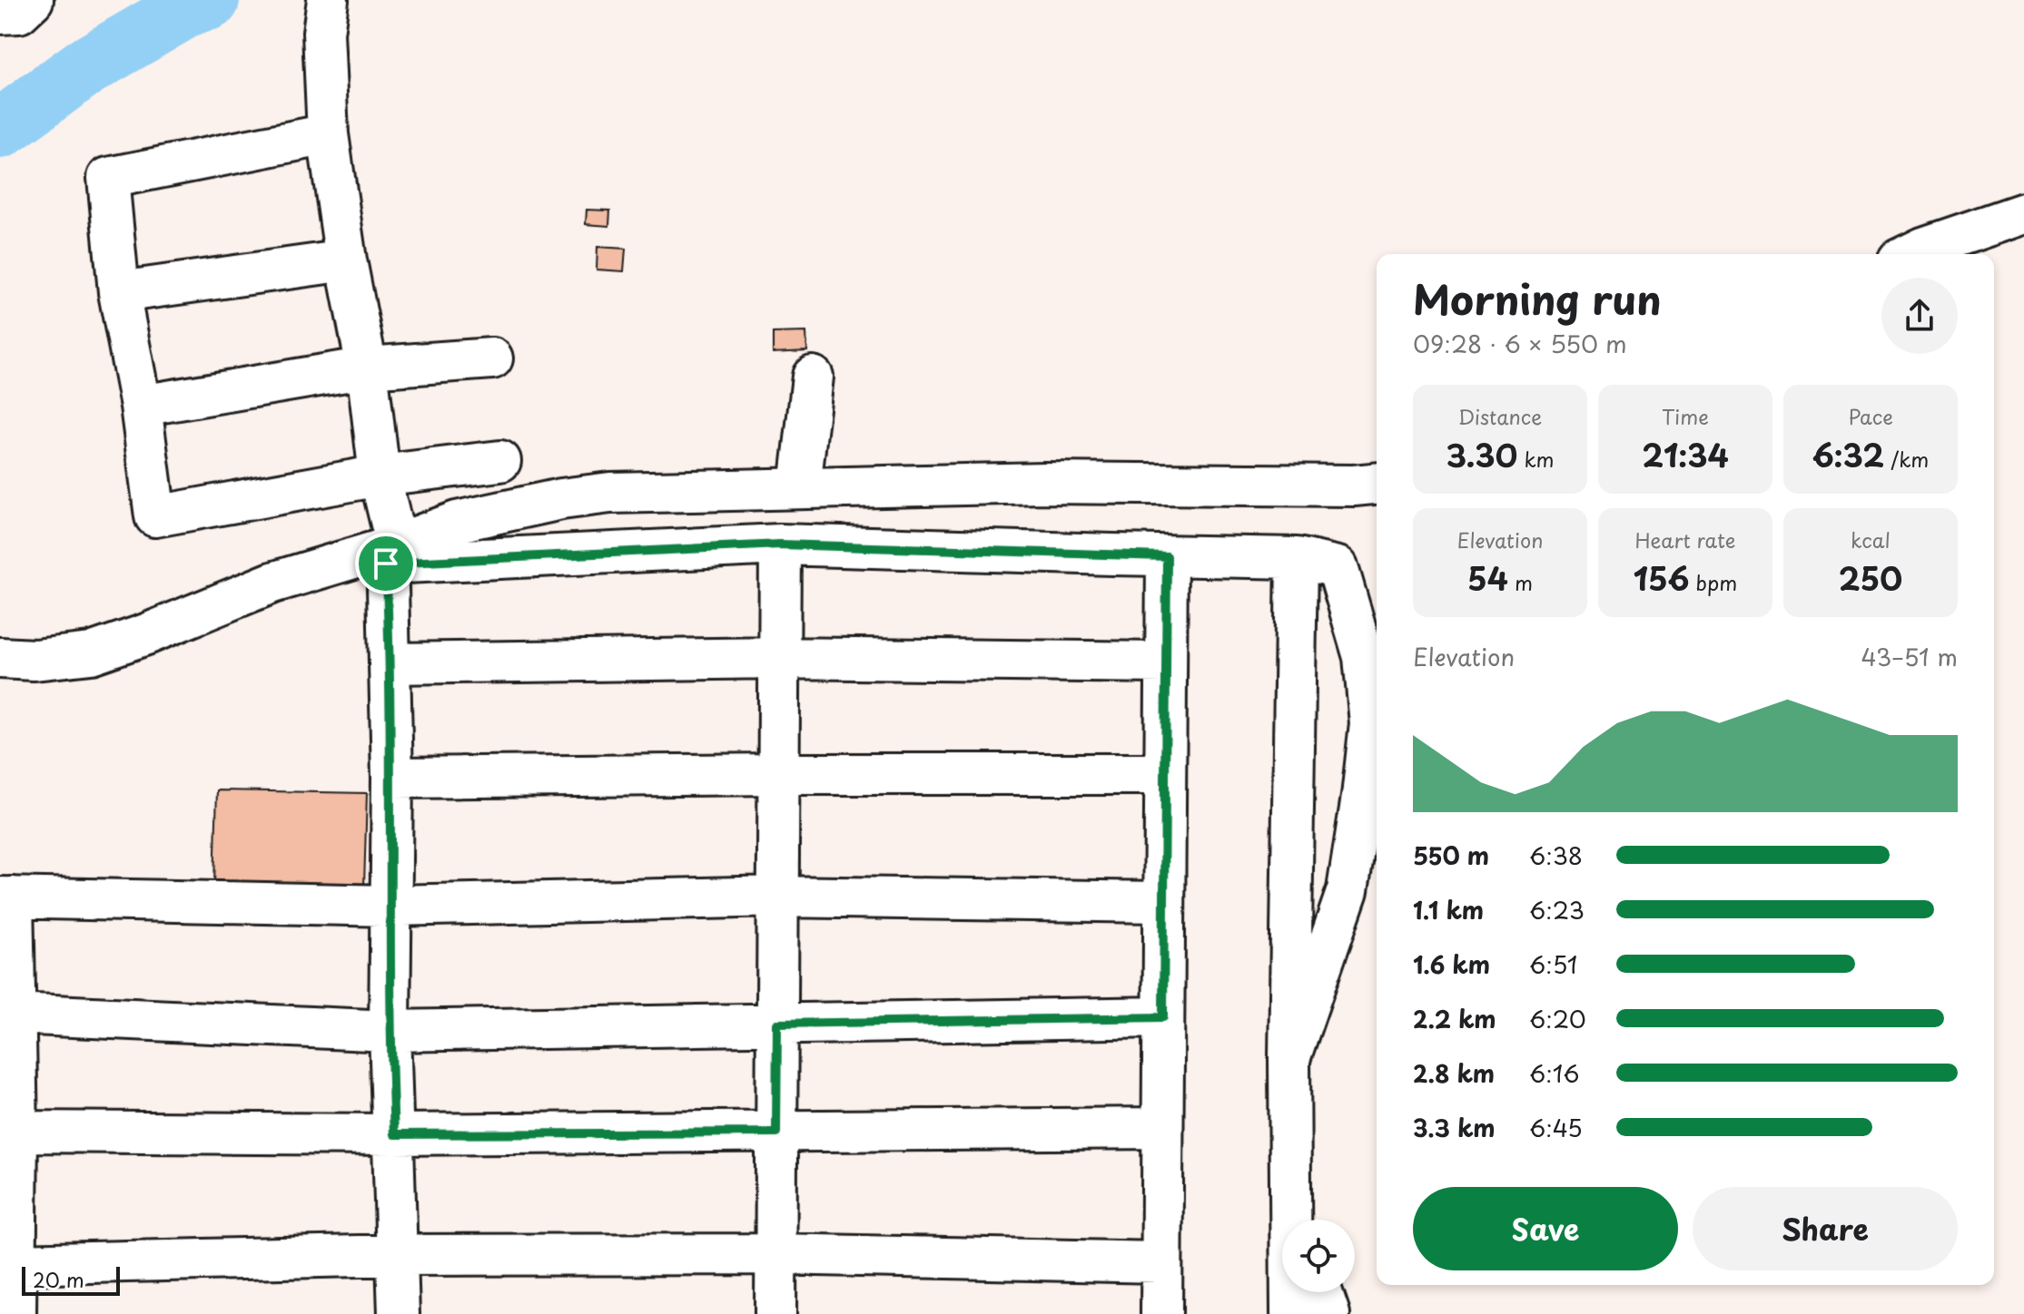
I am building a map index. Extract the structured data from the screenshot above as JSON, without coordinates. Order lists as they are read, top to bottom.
{
  "scale_bar": "20 m",
  "page": {
    "heading": ["Morning run", "09:28 · 6 × 550 m"],
    "stats": [
      ["Distance", "3.30 km"],
      ["Time", "21:34"],
      ["Pace", "6:32 /km"],
      ["Elevation", "54 m"],
      ["Heart rate", "156 bpm"],
      ["kcal", "250"]
    ],
    "chart": ["Elevation", "43–51 m"],
    "list": [
      {
        "name": "550 m",
        "note": "6:38"
      },
      {
        "name": "1.1 km",
        "note": "6:23"
      },
      {
        "name": "1.6 km",
        "note": "6:51"
      },
      {
        "name": "2.2 km",
        "note": "6:20"
      },
      {
        "name": "2.8 km",
        "note": "6:16"
      },
      {
        "name": "3.3 km",
        "note": "6:45"
      }
    ],
    "buttons": ["Save", "Share"],
    "scale": "20 m"
  }
}
